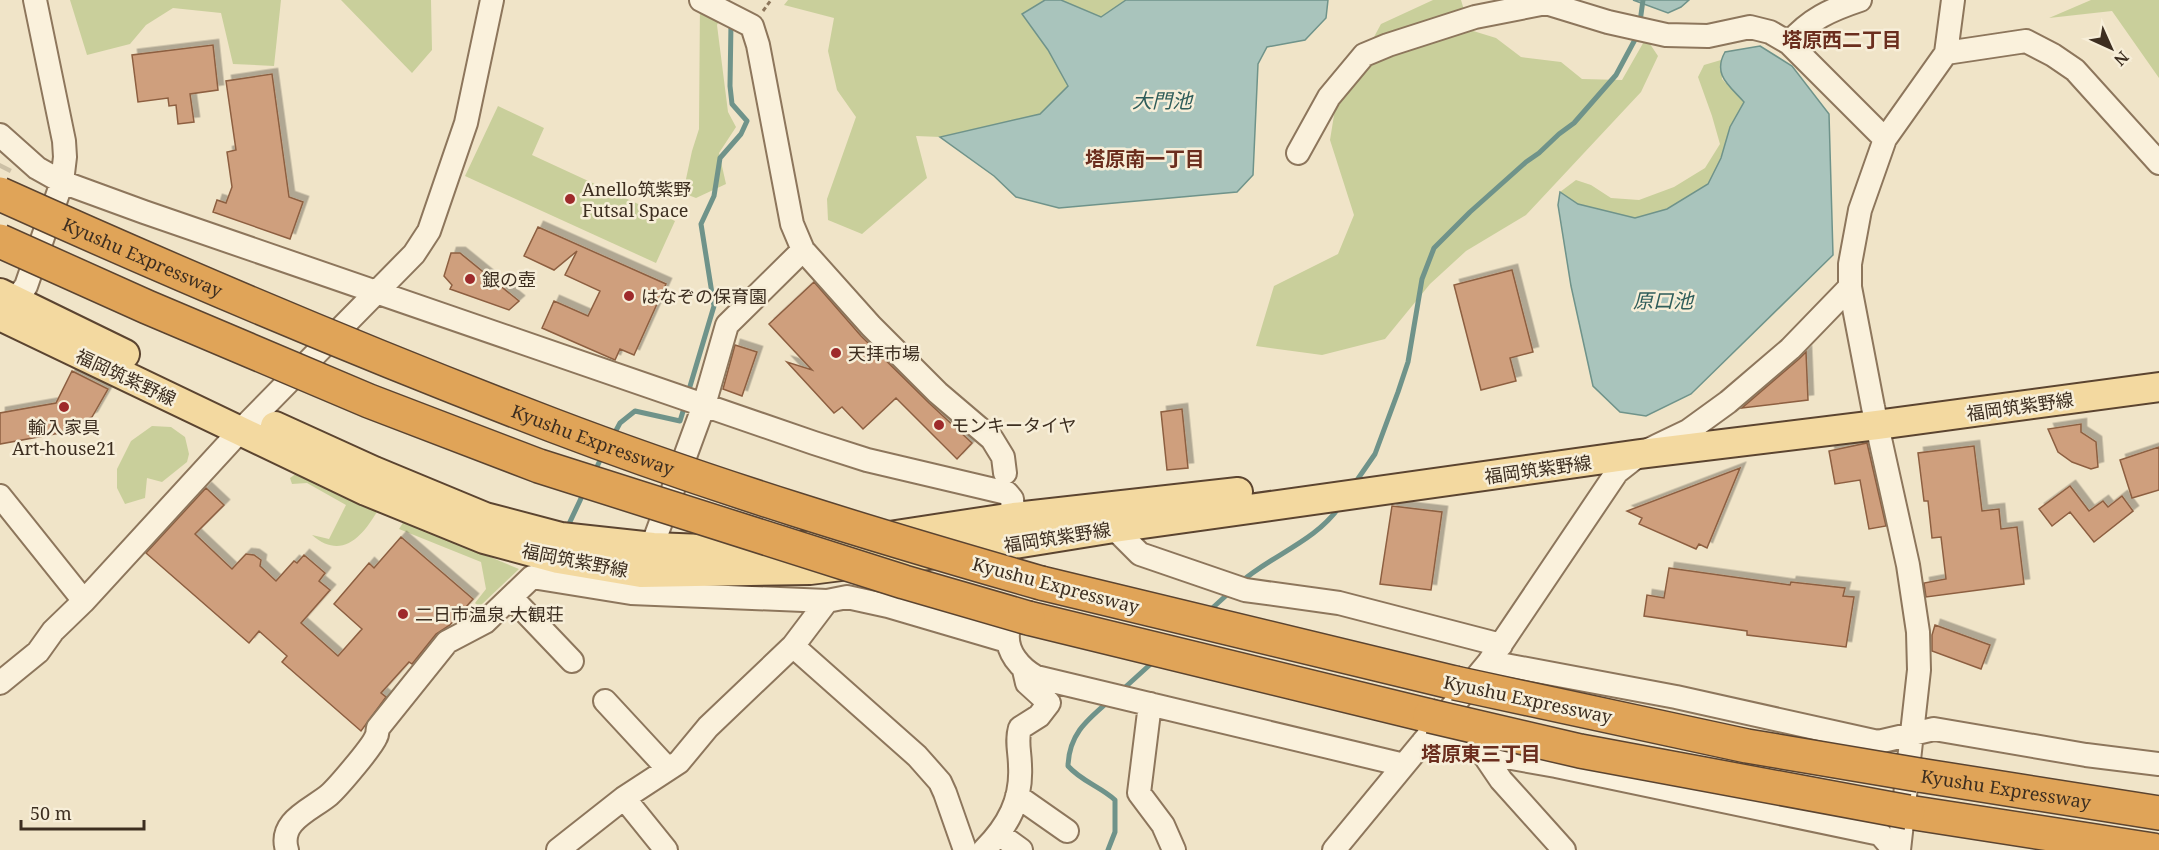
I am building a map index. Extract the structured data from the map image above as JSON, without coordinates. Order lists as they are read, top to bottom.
{
  "streets": {
    "highway": ["Kyushu Expressway"],
    "main road": ["福岡筑紫野線"]
  },
  "districts": ["塔原西二丁目", "塔原南一丁目", "塔原東三丁目"],
  "water": ["大門池", "原口池"],
  "places": [
    "Anello筑紫野 Futsal Space",
    "銀の壺",
    "はなぞの保育園",
    "天拝市場",
    "輸入家具 Art-house21",
    "モンキータイヤ",
    "二日市温泉 大観荘"
  ],
  "scale_bar": "50 m",
  "north": "bottom right"
}
